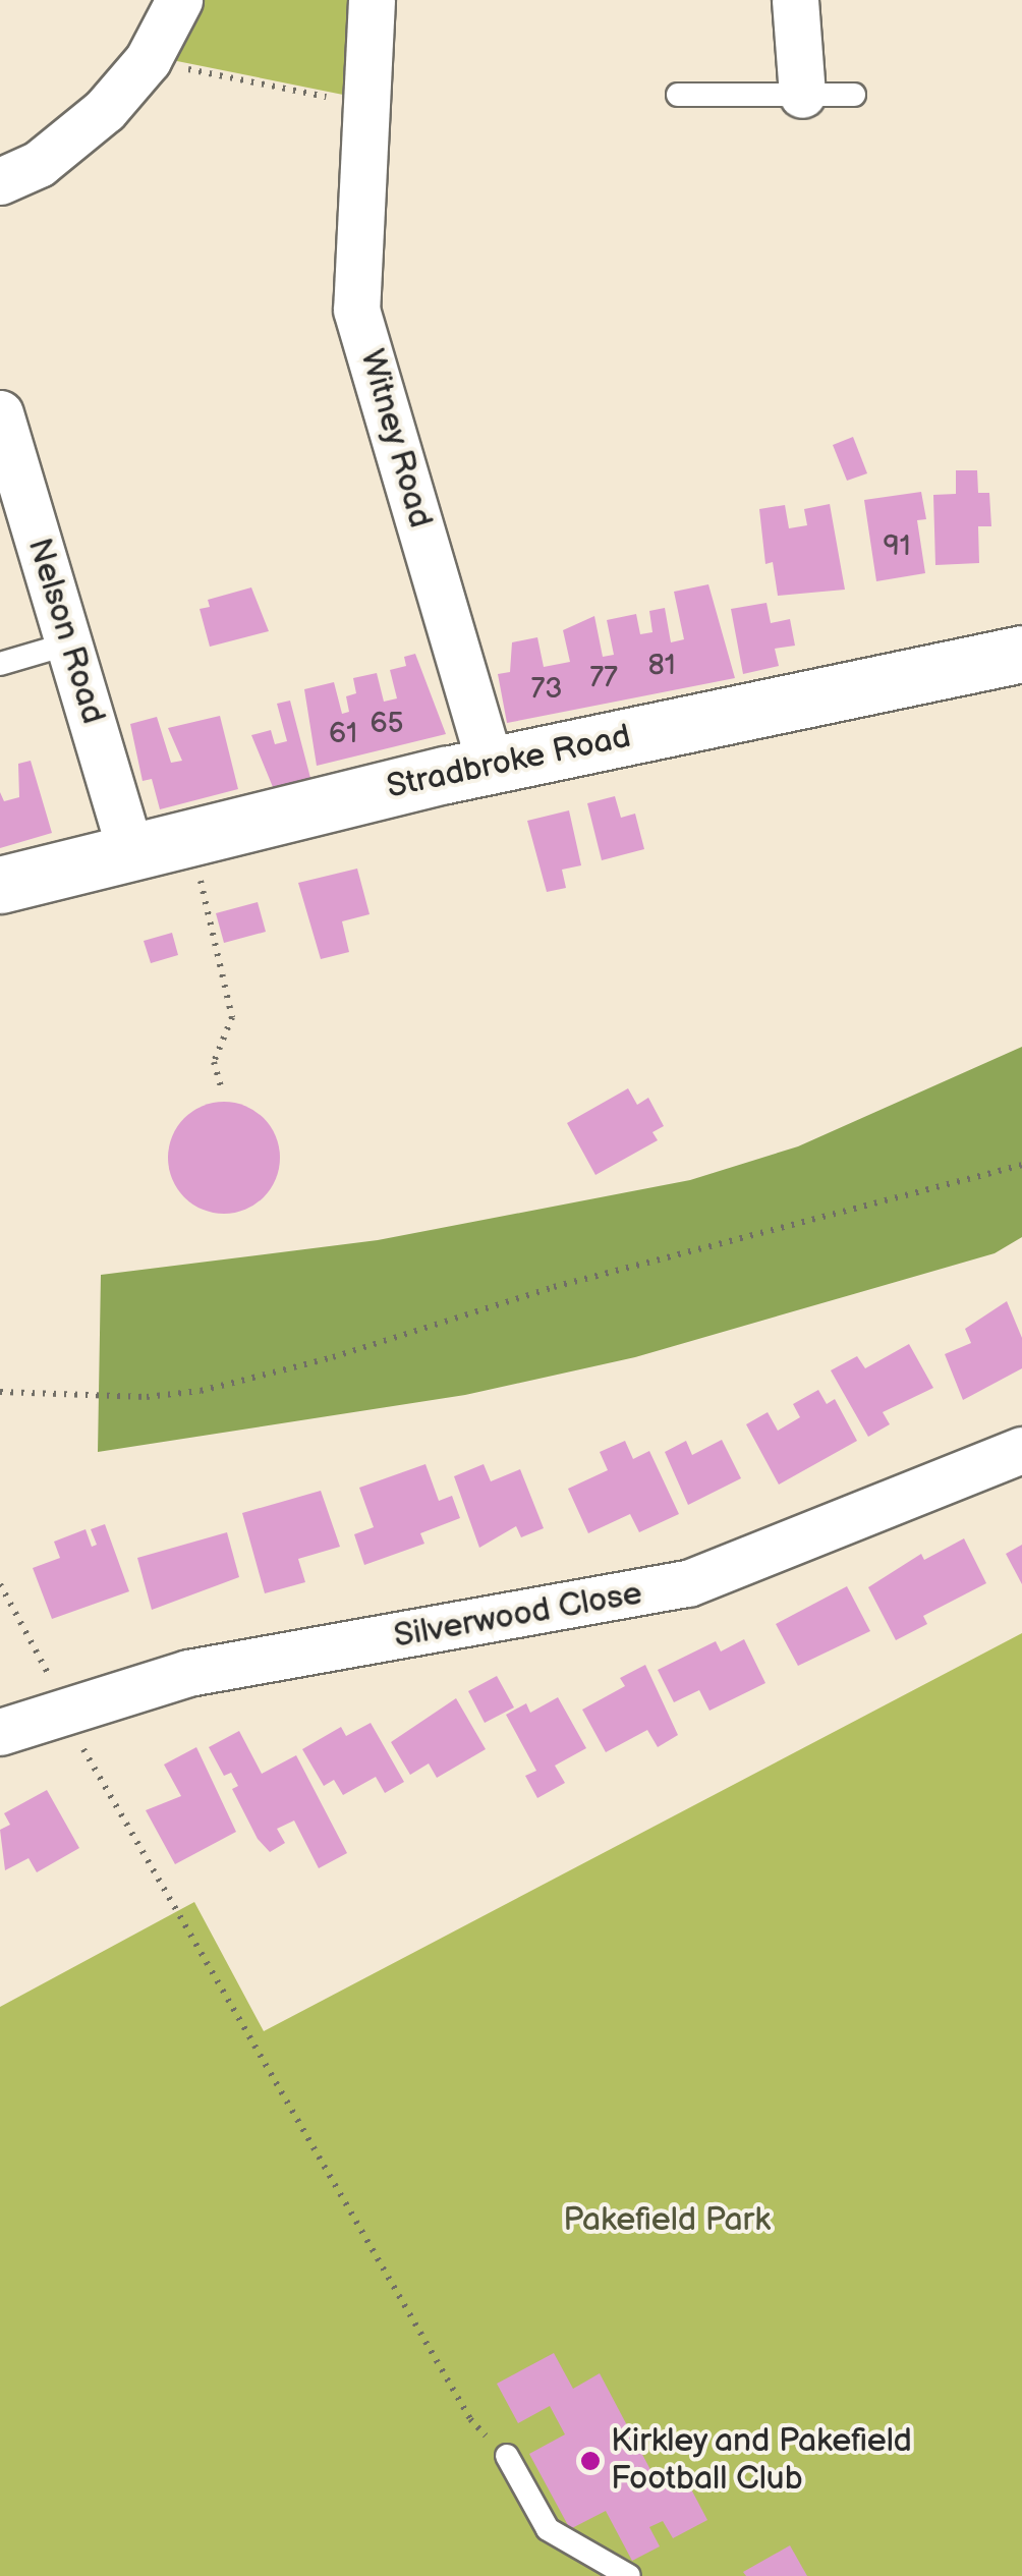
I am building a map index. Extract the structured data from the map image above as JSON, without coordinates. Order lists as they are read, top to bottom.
{
  "streets": {
    "main road": ["Stradbroke Road"],
    "street": ["Witney Road", "Nelson Road", "Silverwood Close"]
  },
  "crossings": [
    ["Witney Road", "Stradbroke Road"],
    ["Nelson Road", "Stradbroke Road"]
  ],
  "parks": ["Pakefield Park"],
  "places": ["Kirkley and Pakefield Football Club"],
  "house_numbers": [
    "91",
    "81",
    "77",
    "73",
    "65",
    "61"
  ]
}
